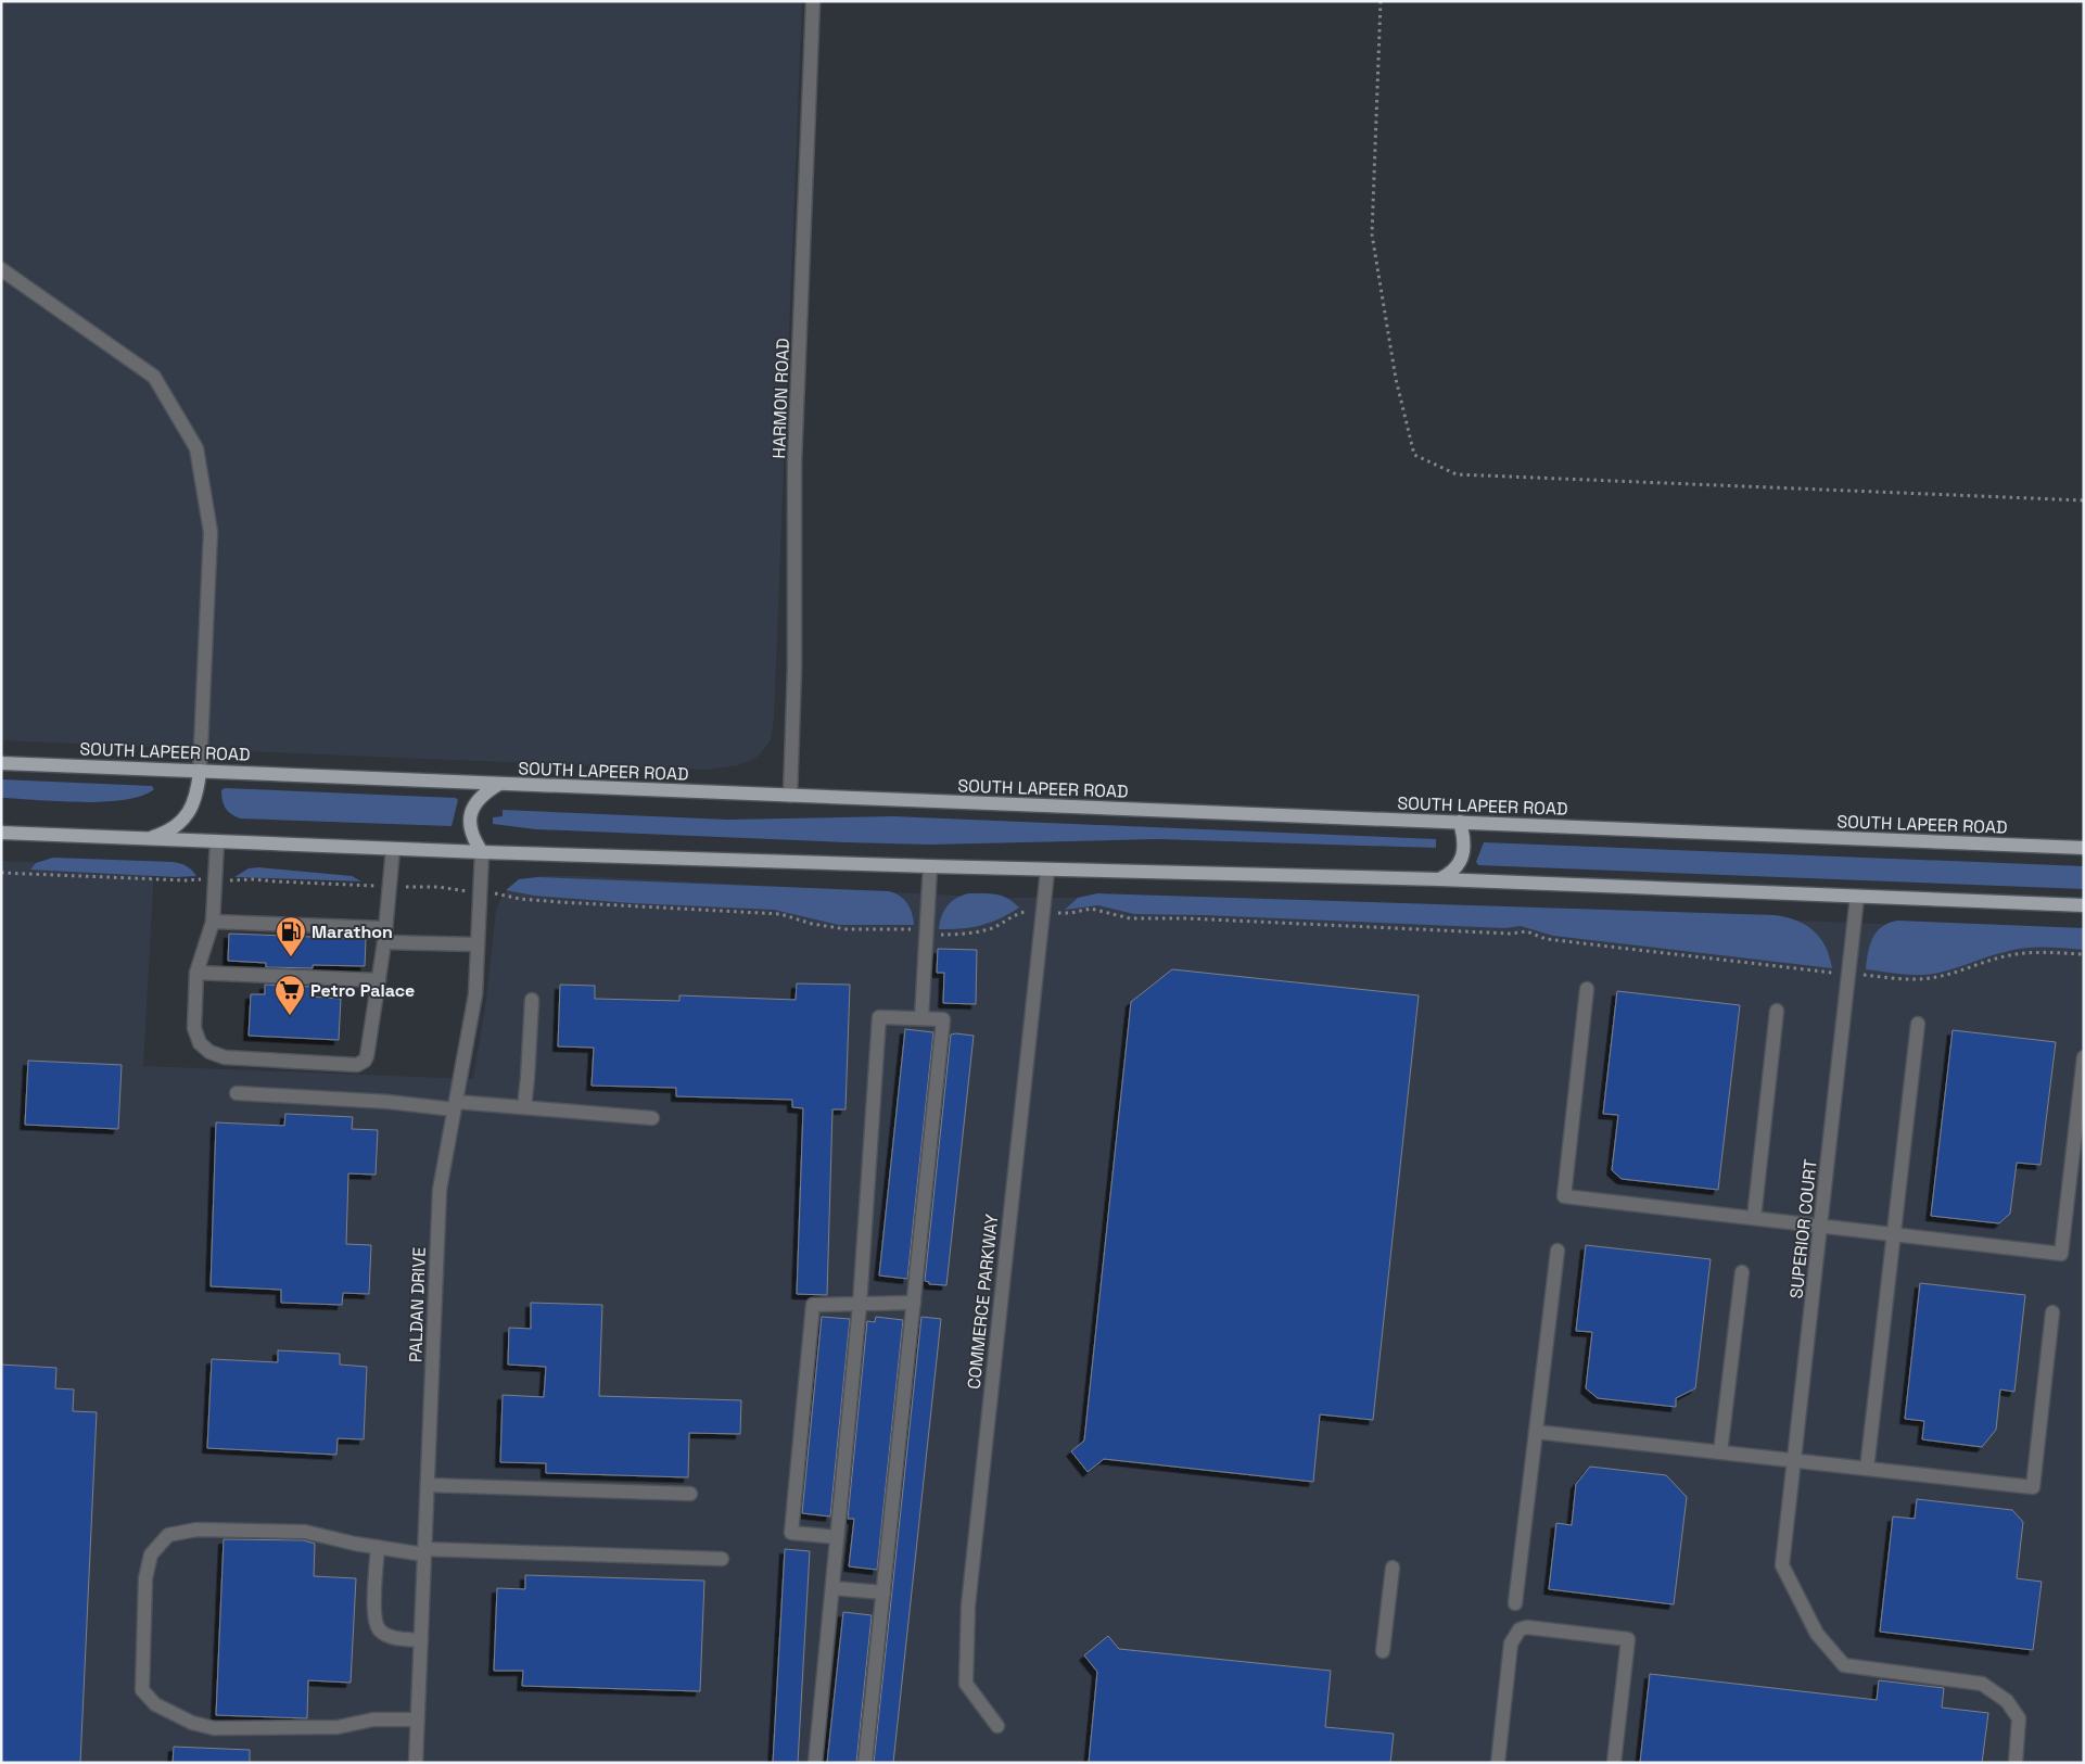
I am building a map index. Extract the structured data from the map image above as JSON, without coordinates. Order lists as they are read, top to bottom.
{
  "streets": {
    "main road": ["SOUTH LAPEER ROAD"],
    "street": [
      "HARMON ROAD",
      "SUPERIOR COURT",
      "COMMERCE PARKWAY",
      "PALDAN DRIVE"
    ]
  },
  "crossings": [
    ["HARMON ROAD", "SOUTH LAPEER ROAD"]
  ],
  "places": {
    "fuel station": ["Marathon"],
    "supermarket": ["Petro Palace"]
  }
}
